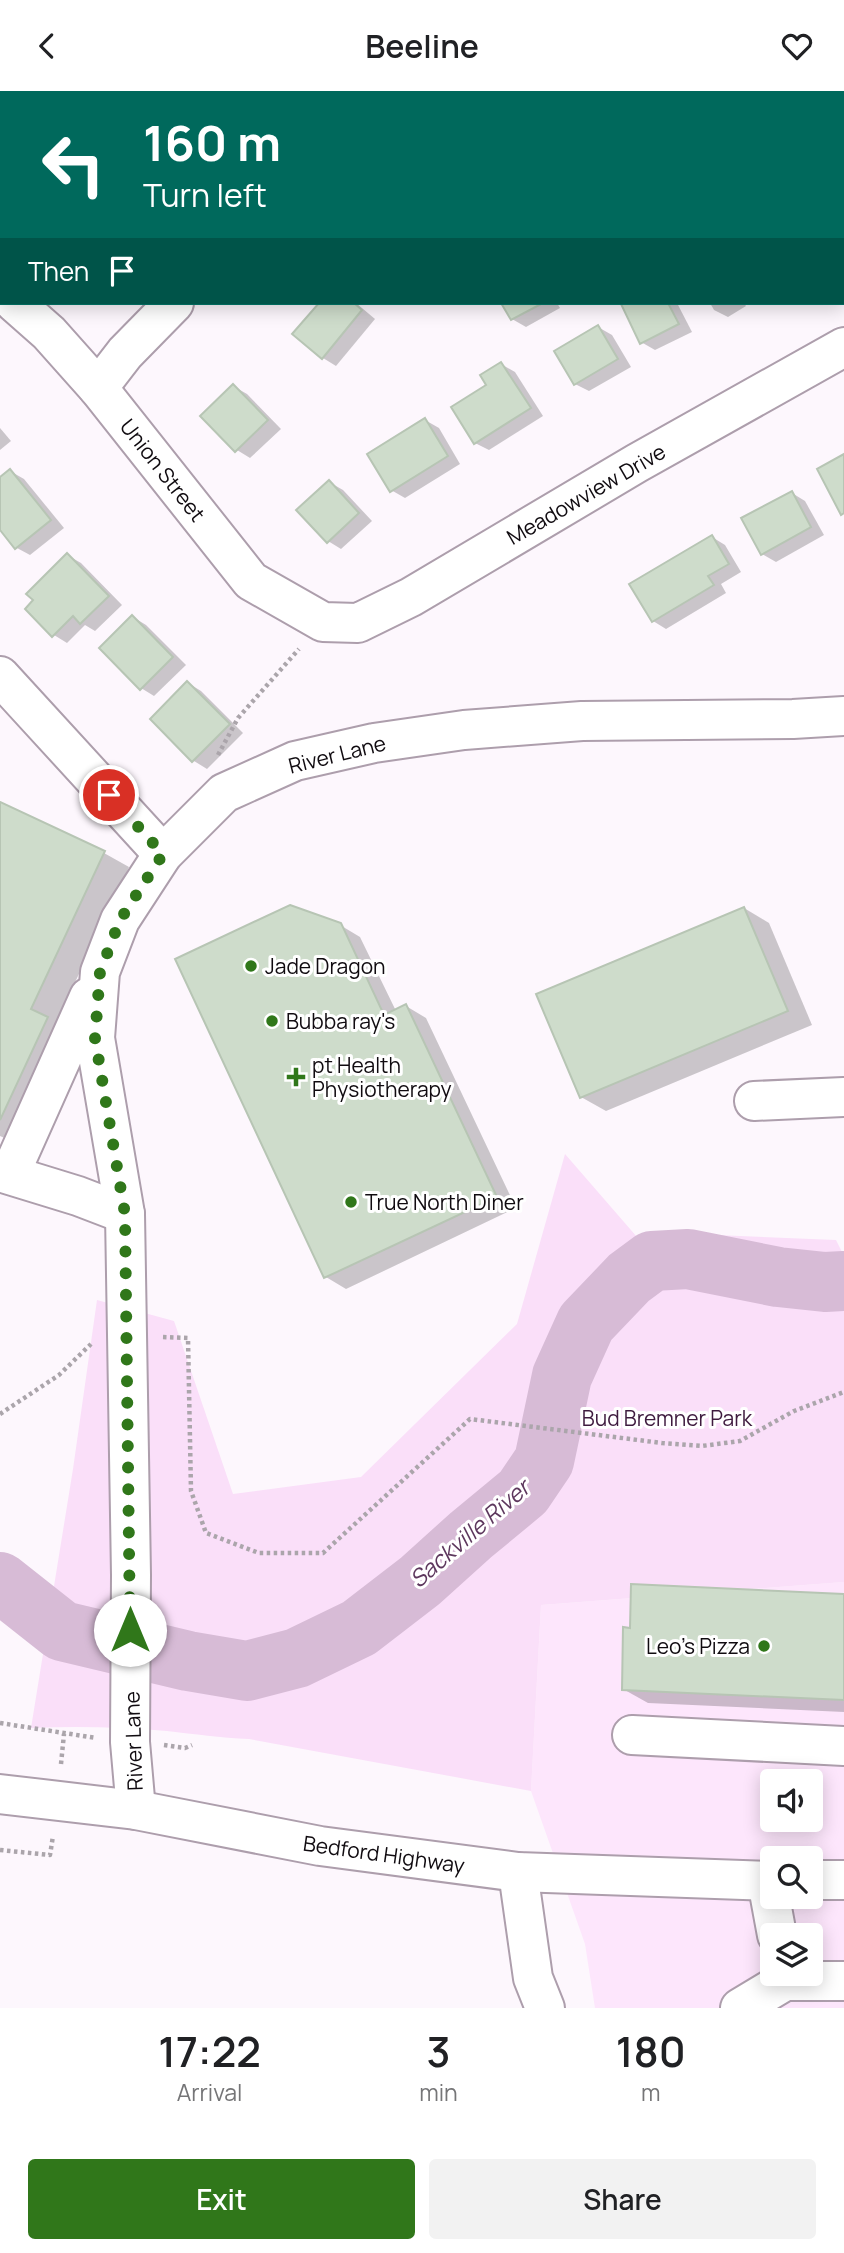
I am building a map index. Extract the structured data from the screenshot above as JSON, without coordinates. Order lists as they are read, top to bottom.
{
  "streets": {
    "street": [
      "Union Street",
      "Meadowview Drive",
      "River Lane",
      "Bedford Highway"
    ]
  },
  "crossings": [
    ["Union Street", "Meadowview Drive"],
    ["River Lane", "Bedford Highway"]
  ],
  "water": ["Sackville River"],
  "parks": ["Bud Bremner Park"],
  "places": {
    "other": [
      "Jade Dragon",
      "Bubba ray's",
      "True North Diner",
      "Leo's Pizza"
    ],
    "health": ["pt Health Physiotherapy"]
  },
  "page": {
    "header": "Beeline",
    "turn": ["160 m", "Turn left"],
    "then": "Then",
    "eta": [
      "17:22",
      "Arrival",
      "3",
      "min",
      "180",
      "m"
    ],
    "buttons": ["Exit", "Share"]
  }
}
